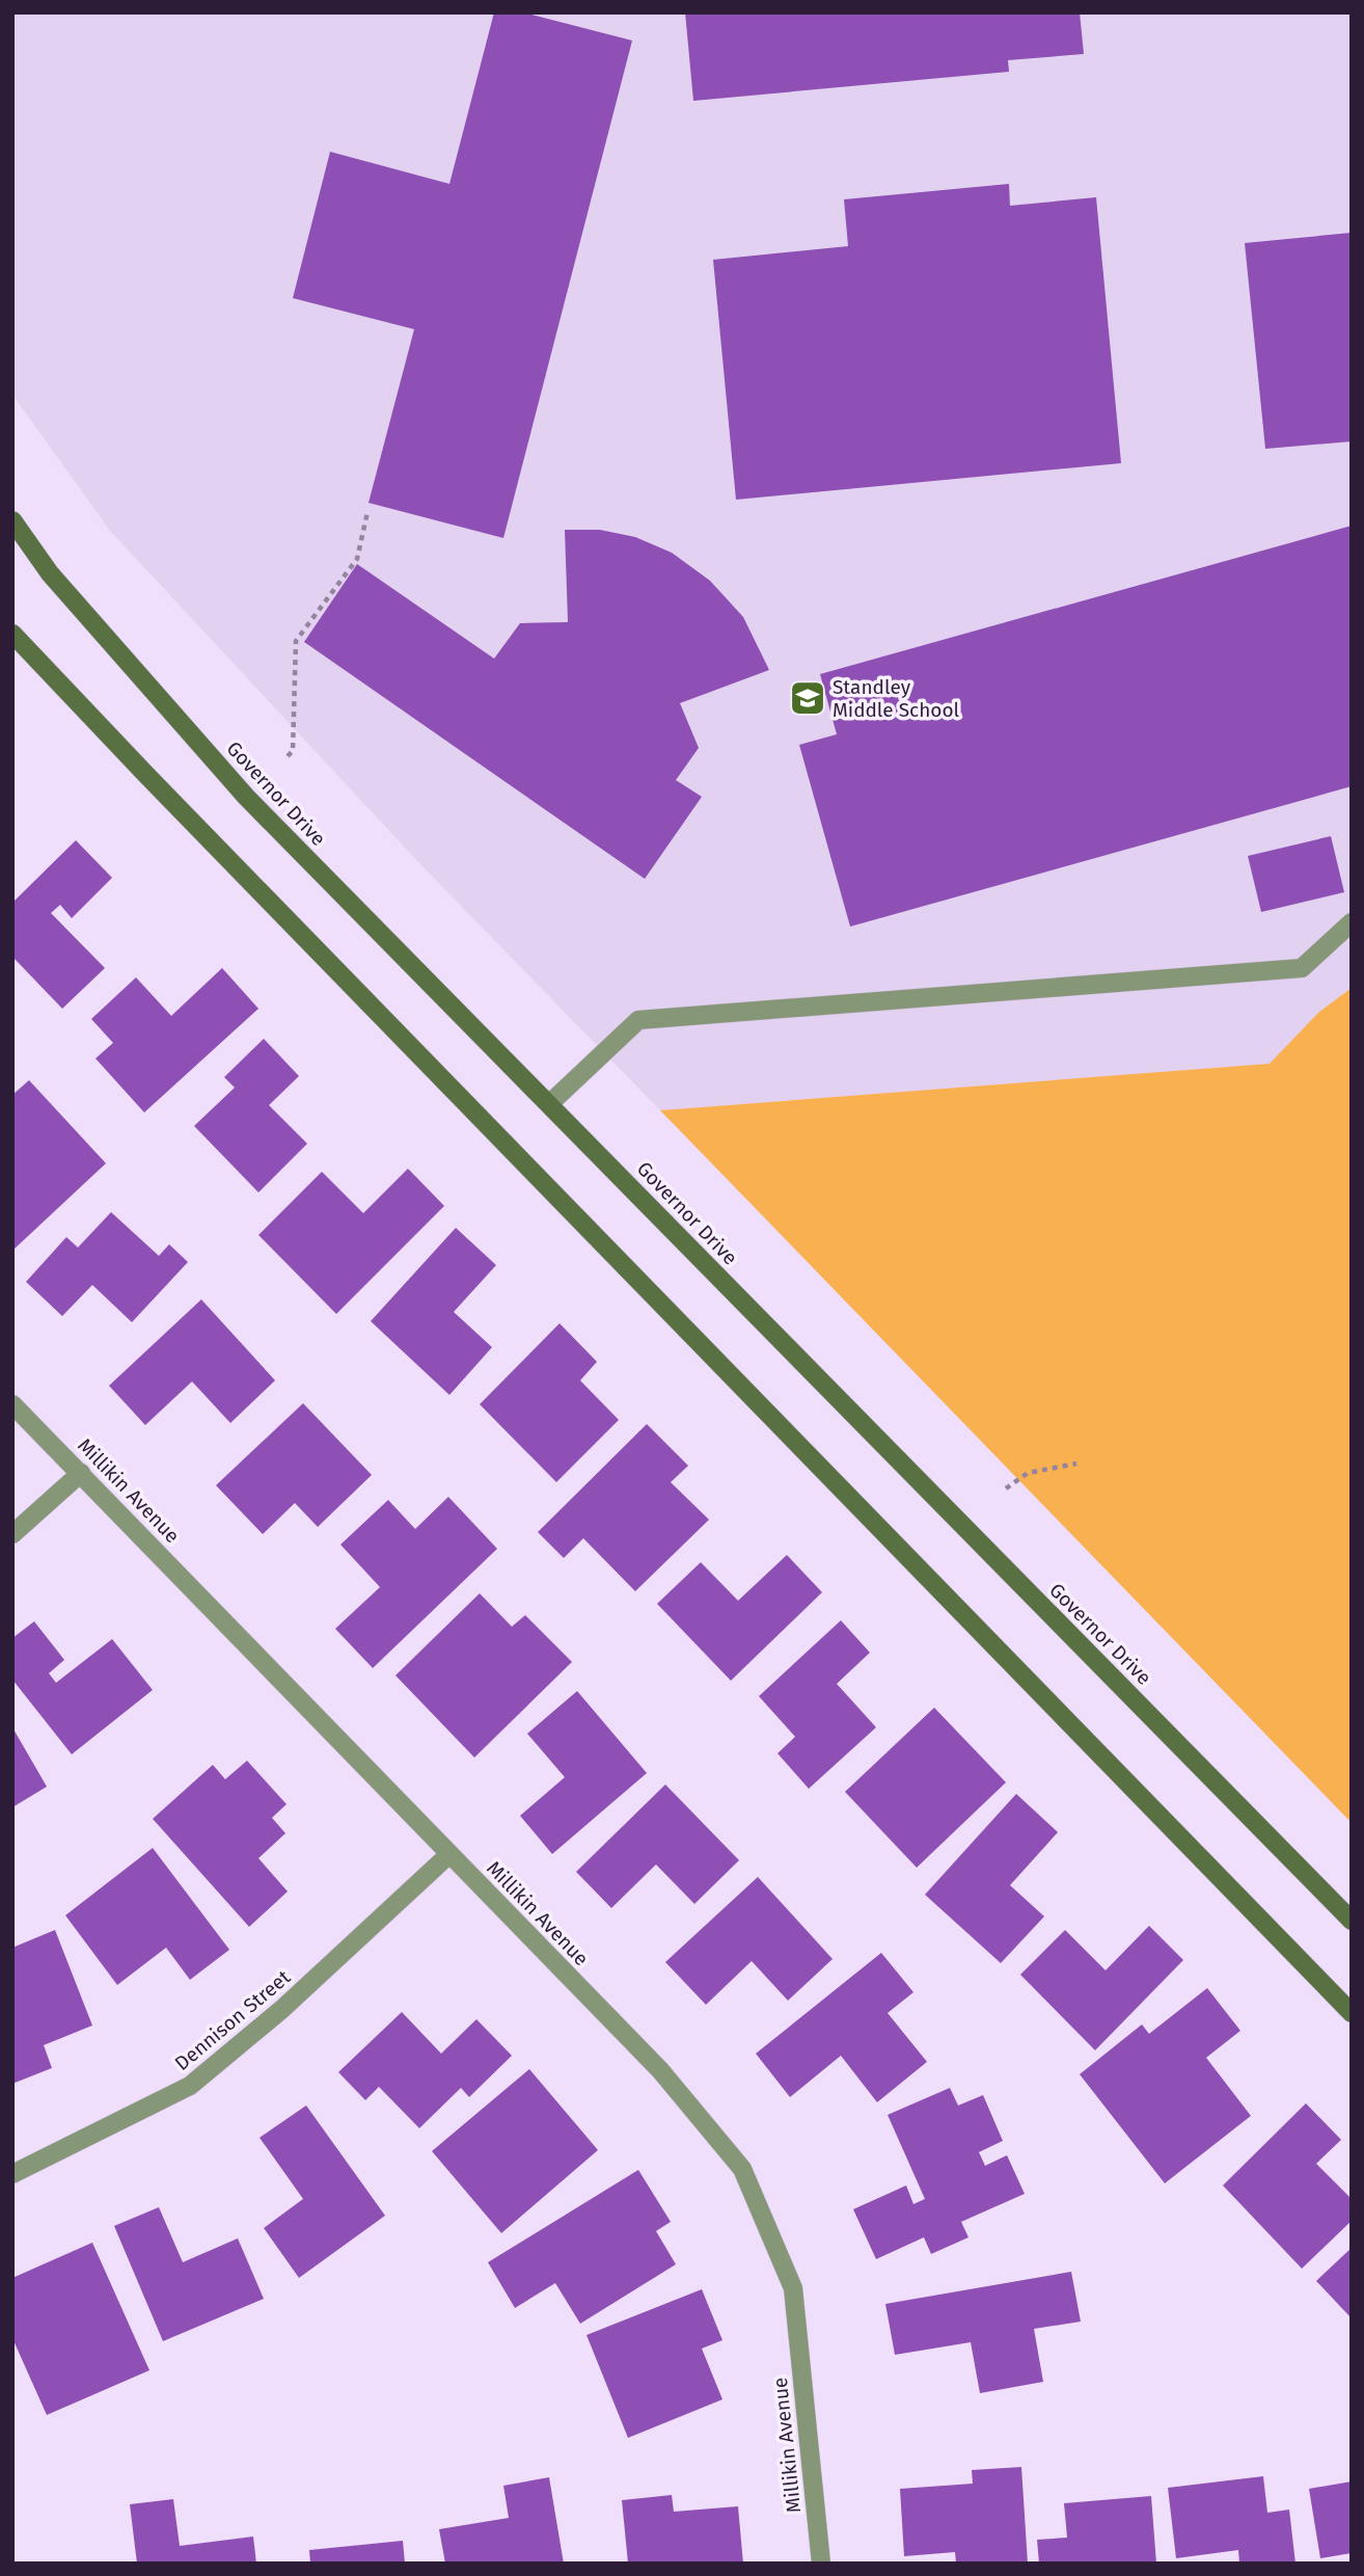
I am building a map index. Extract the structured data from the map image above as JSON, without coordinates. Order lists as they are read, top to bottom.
{
  "streets": {
    "main road": ["Governor Drive"],
    "street": ["Millikin Avenue", "Dennison Street"]
  },
  "crossings": [
    ["Millikin Avenue", "Dennison Street"]
  ],
  "places": {
    "school or university": ["Standley Middle School"]
  }
}
